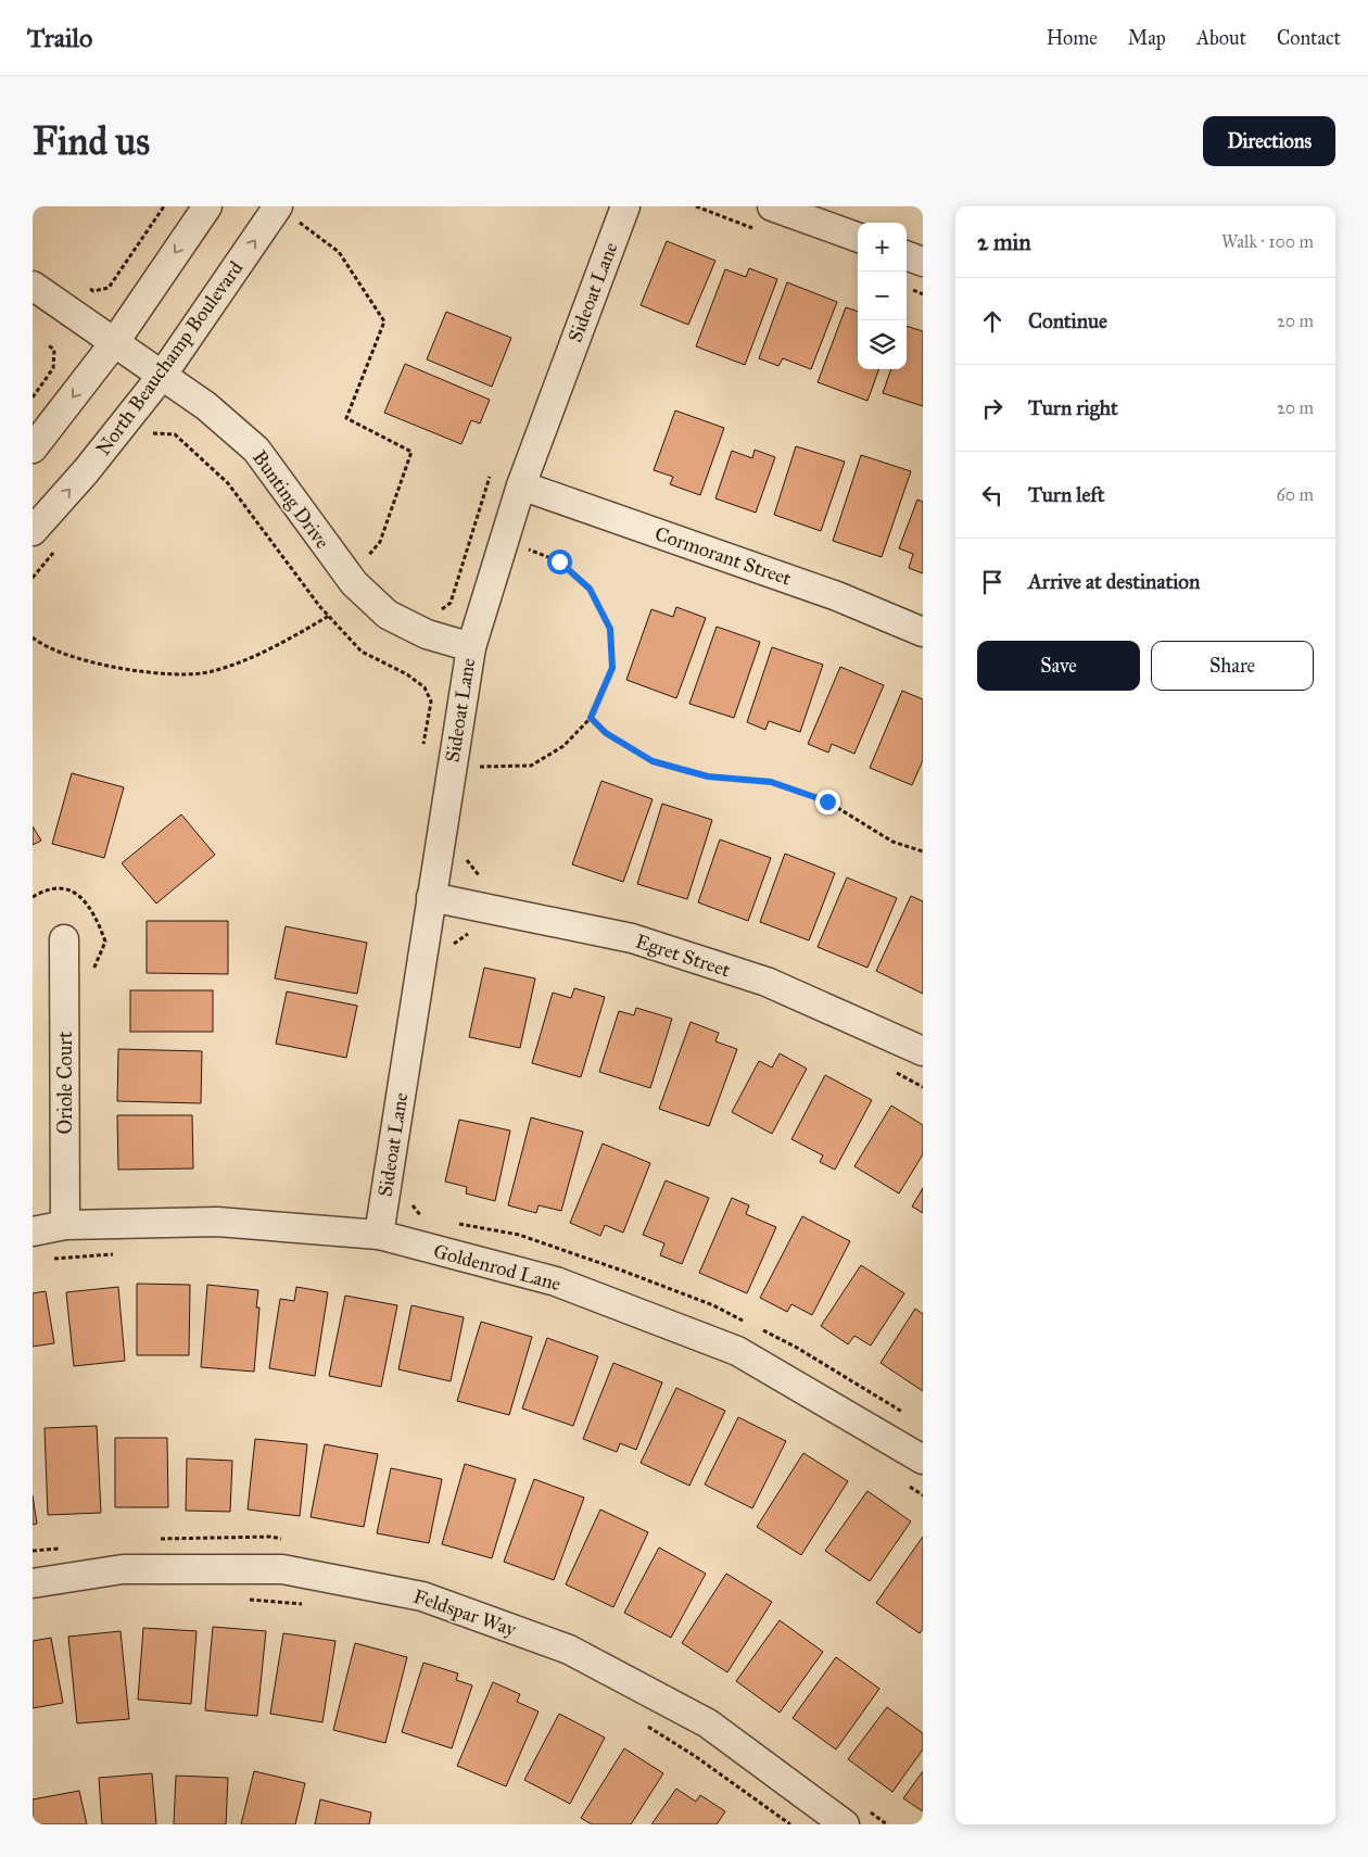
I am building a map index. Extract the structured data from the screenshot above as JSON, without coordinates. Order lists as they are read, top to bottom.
{
  "streets": {
    "street": [
      "Sideoat Lane",
      "North Beauchamp Boulevard",
      "Bunting Drive",
      "Cormorant Street",
      "Egret Street",
      "Oriole Court",
      "Goldenrod Lane",
      "Feldspar Way"
    ]
  },
  "crossings": [
    ["Sideoat Lane", "Bunting Drive"],
    ["Sideoat Lane", "Cormorant Street"],
    ["Sideoat Lane", "Egret Street"],
    ["Sideoat Lane", "Goldenrod Lane"],
    ["North Beauchamp Boulevard", "Bunting Drive"],
    ["Oriole Court", "Goldenrod Lane"]
  ],
  "page": {
    "header": "Trailo",
    "nav": [
      "Home",
      "Map",
      "About",
      "Contact"
    ],
    "buttons": [
      "Directions",
      ["Save", "Share"]
    ],
    "title": "Find us",
    "heading": ["2 min", "Walk · 100 m"],
    "map_buttons": ["+", "−"],
    "list": [
      ["Continue", "20 m"],
      ["Turn right", "20 m"],
      ["Turn left", "60 m"],
      "Arrive at destination"
    ]
  }
}
